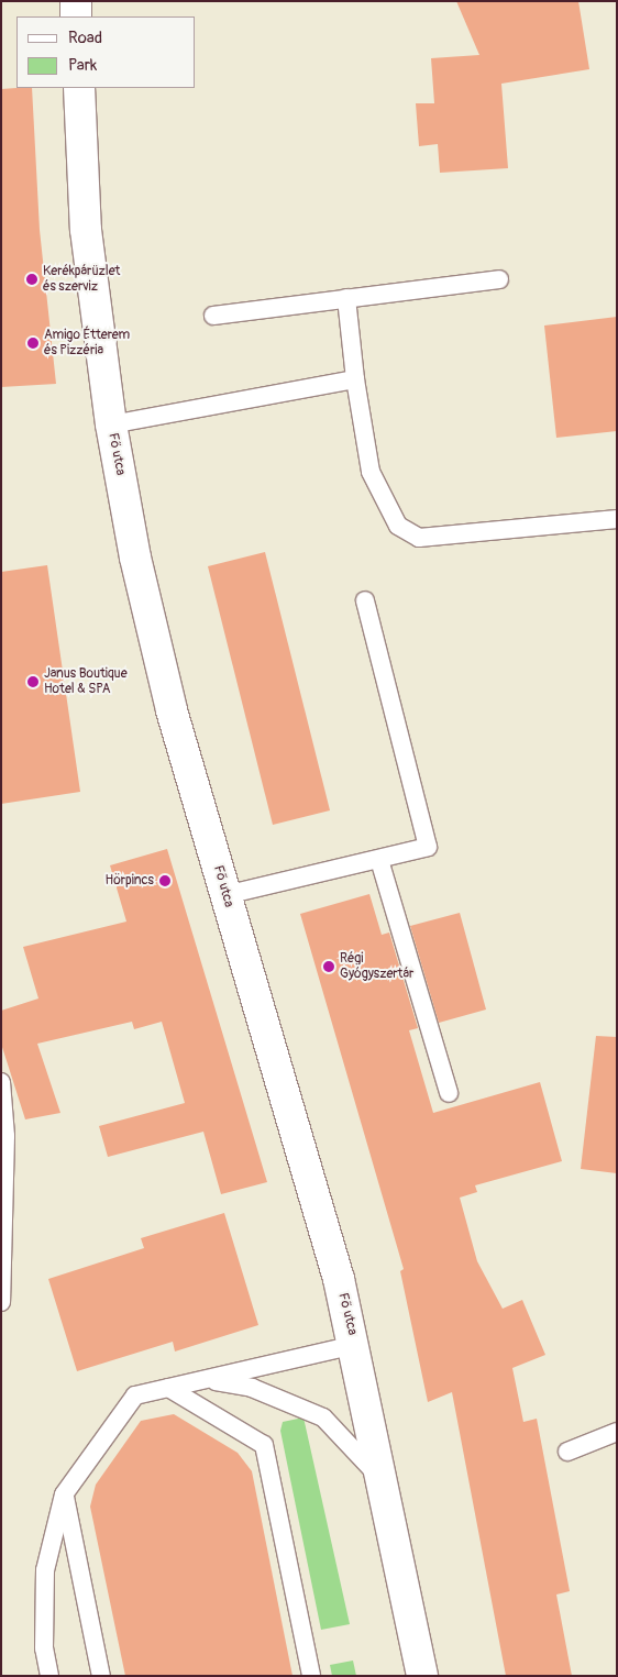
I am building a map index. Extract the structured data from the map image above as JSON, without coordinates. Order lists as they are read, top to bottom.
{
  "streets": {
    "street": ["Fő utca"]
  },
  "places": [
    "Kerékpárüzlet és szerviz",
    "Amigo Étterem és Pizzéria",
    "Janus Boutique Hotel & SPA",
    "Hörpincs",
    "Régi Gyógyszertár"
  ],
  "legend": ["Road", "Park"]
}
